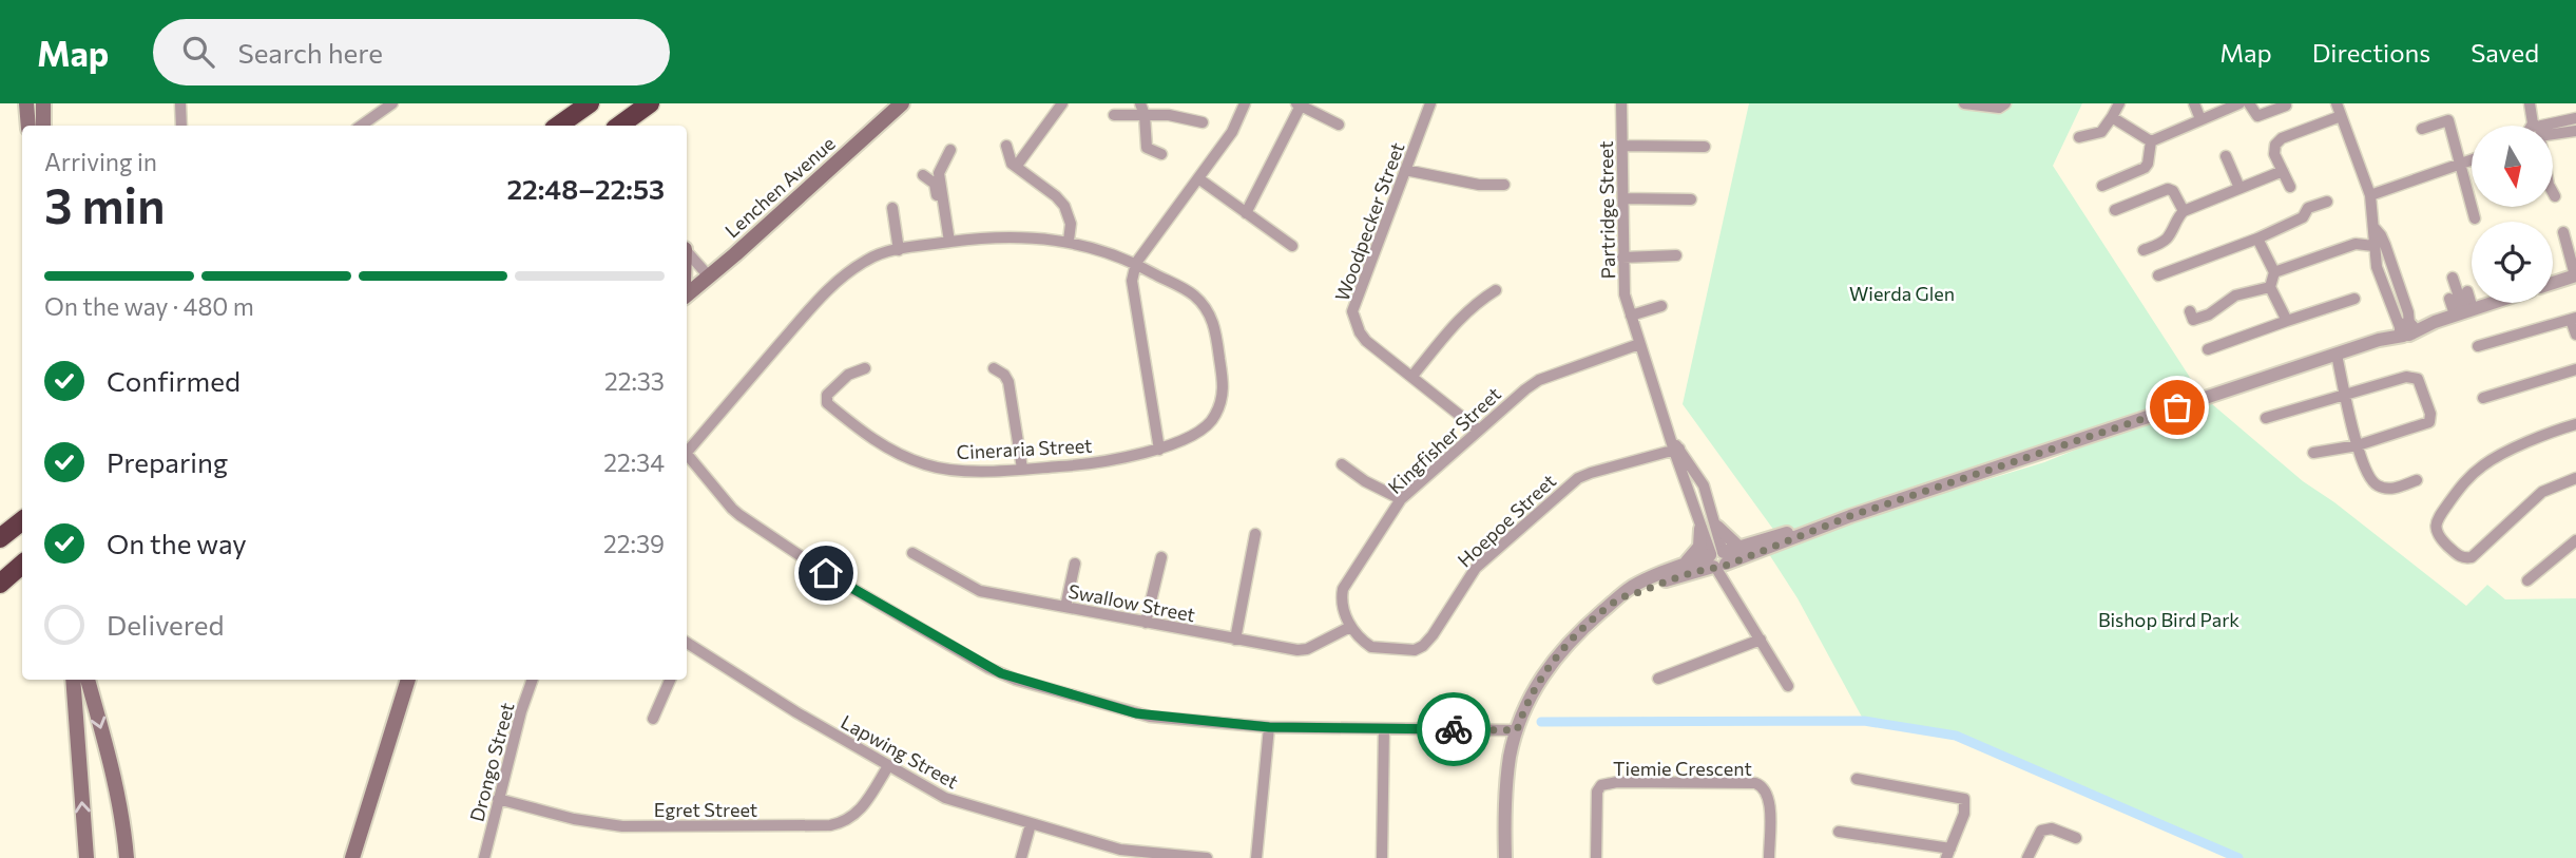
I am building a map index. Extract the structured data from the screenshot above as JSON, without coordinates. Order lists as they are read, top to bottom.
{
  "streets": {
    "main road": ["Lenchen Avenue"],
    "street": [
      "Partridge Street",
      "Woodpecker Street",
      "Kingfisher Street",
      "Cineraria Street",
      "Hoepoe Street",
      "Swallow Street",
      "Lapwing Street",
      "Drongo Street",
      "Tiemie Crescent",
      "Egret Street"
    ]
  },
  "crossings": [
    ["Partridge Street", "Kingfisher Street"],
    ["Partridge Street", "Hoepoe Street"],
    ["Woodpecker Street", "Kingfisher Street"],
    ["Kingfisher Street", "Hoepoe Street"],
    ["Kingfisher Street", "Swallow Street"],
    ["Hoepoe Street", "Swallow Street"],
    ["Lapwing Street", "Egret Street"],
    ["Drongo Street", "Egret Street"]
  ],
  "parks": ["Wierda Glen", "Bishop Bird Park"],
  "north": "bottom",
  "page": {
    "header": "Map",
    "search": "Search here",
    "nav": ["Map", "Directions", "Saved"],
    "heading": ["3 min", "Arriving in", "22:48–22:53"],
    "bar": "On the way · 480 m",
    "list": [
      ["Confirmed", "22:33"],
      ["Preparing", "22:34"],
      ["On the way", "22:39"],
      "Delivered"
    ]
  }
}
